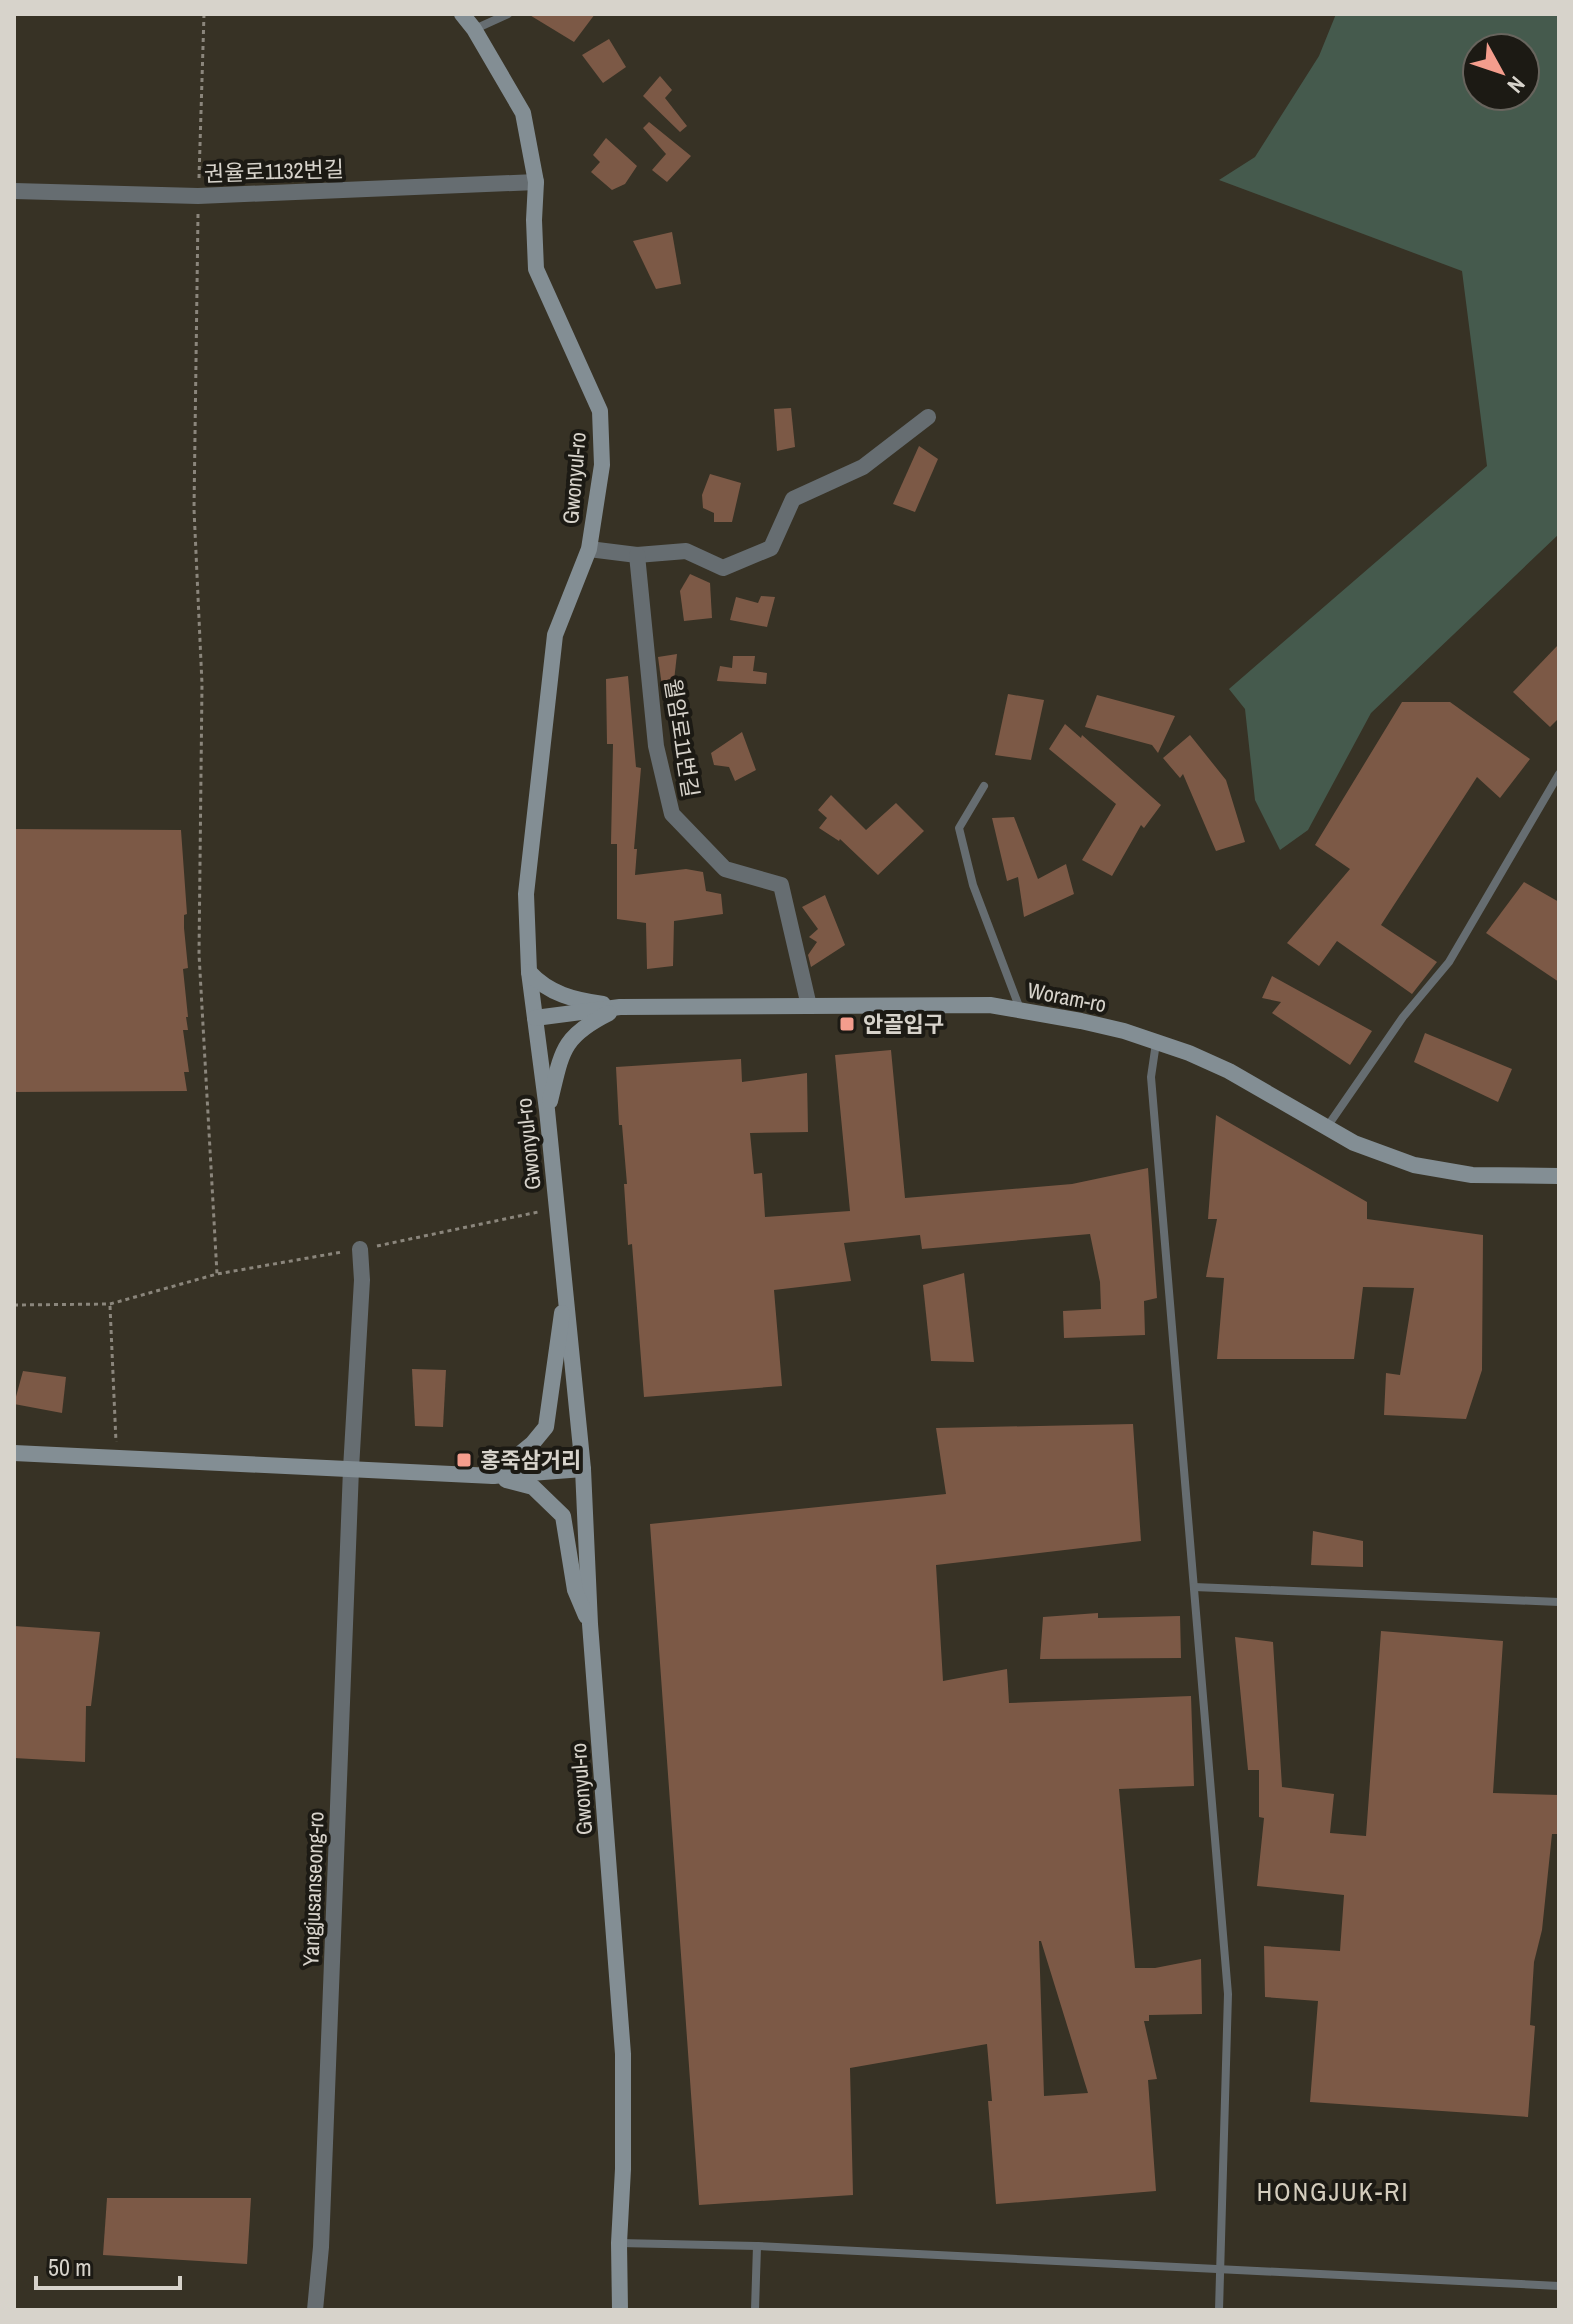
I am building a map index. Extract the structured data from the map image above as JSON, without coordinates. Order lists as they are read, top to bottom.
{
  "streets": {
    "main road": ["Gwonyul-ro", "Woram-ro"],
    "street": ["권율로1132번길", "월암로11번길", "Yangjusanseong-ro"]
  },
  "crossings": [
    ["권율로1132번길", "Gwonyul-ro"],
    ["Gwonyul-ro", "Woram-ro"],
    ["월암로11번길", "Woram-ro"]
  ],
  "districts": ["HONGJUK-RI"],
  "places": {
    "transit": ["안골입구", "홍죽삼거리"]
  },
  "scale_bar": "50 m",
  "north": "bottom right"
}
